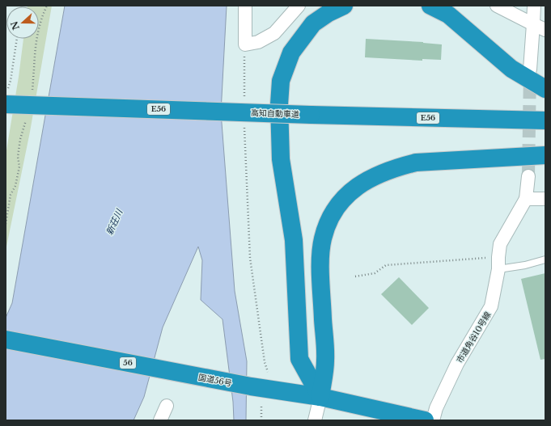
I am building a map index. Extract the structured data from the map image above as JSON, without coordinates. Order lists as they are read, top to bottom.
{
  "streets": {
    "highway": [
      "E56",
      "高知自動車道",
      "56",
      "国道56号"
    ],
    "street": ["市道角谷10号線"]
  },
  "water": ["新荘川"],
  "north": "left"
}
